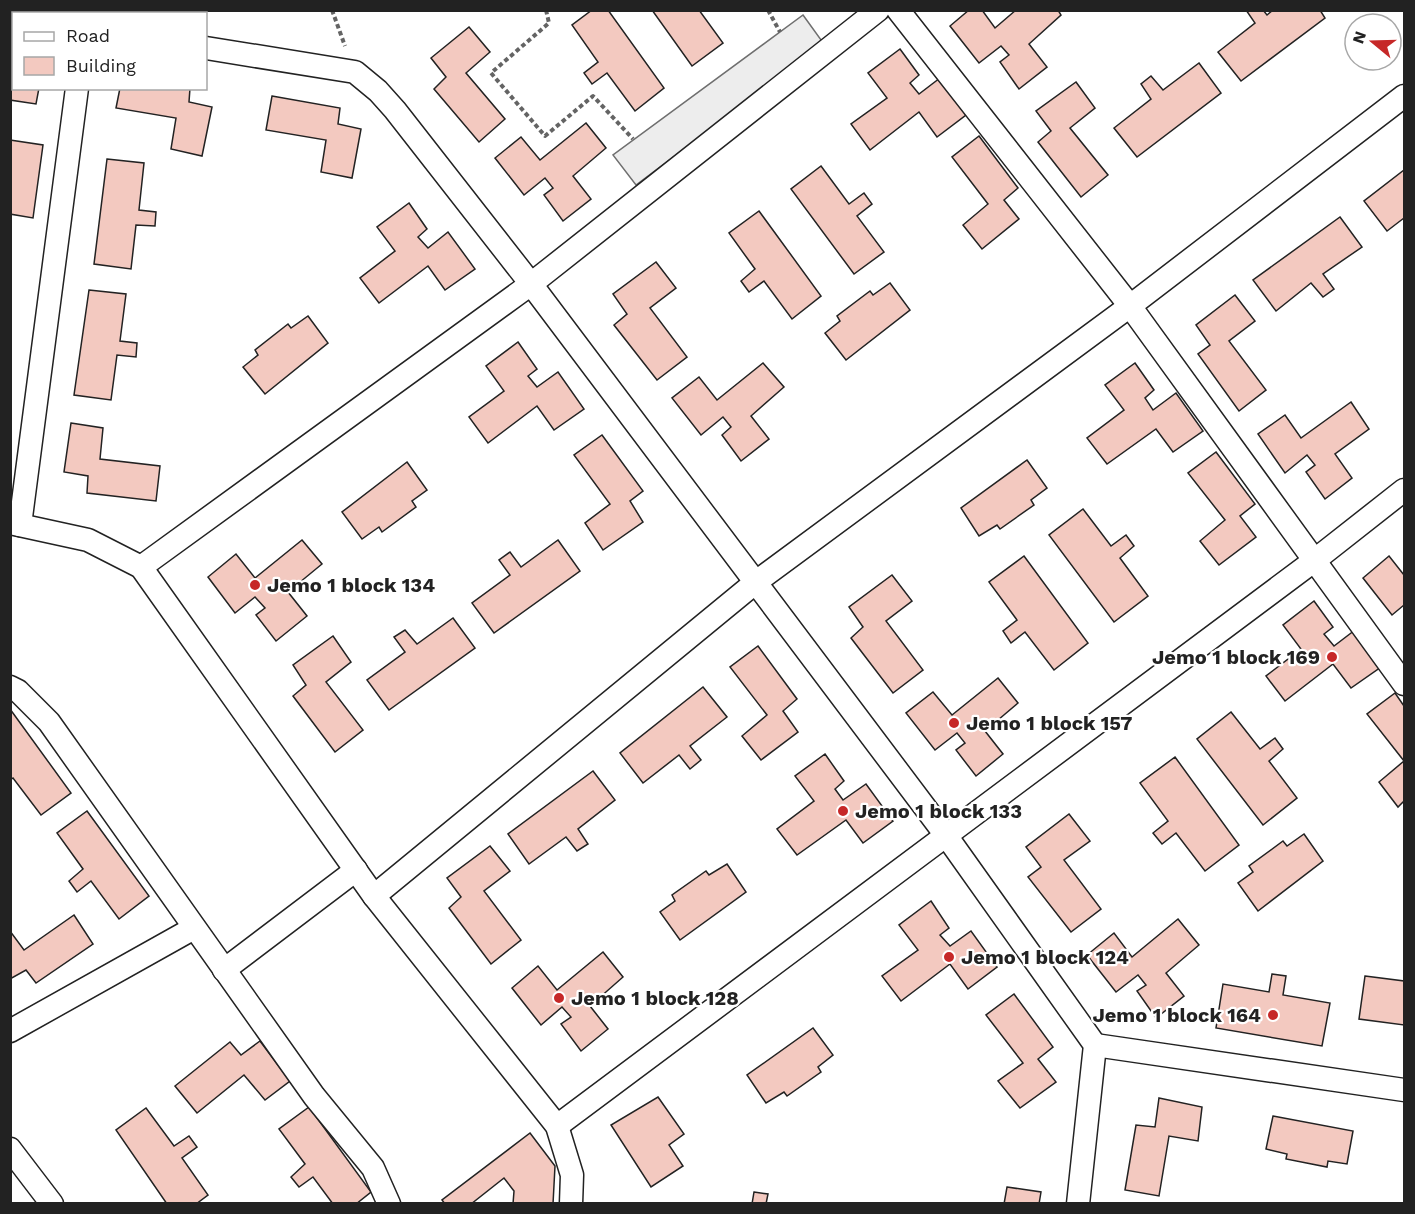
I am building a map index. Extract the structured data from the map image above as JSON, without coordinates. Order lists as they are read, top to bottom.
{
  "places": [
    "Jemo 1 block 134",
    "Jemo 1 block 169",
    "Jemo 1 block 157",
    "Jemo 1 block 133",
    "Jemo 1 block 124",
    "Jemo 1 block 128",
    "Jemo 1 block 164"
  ],
  "legend": ["Road", "Building"],
  "north": "left"
}
